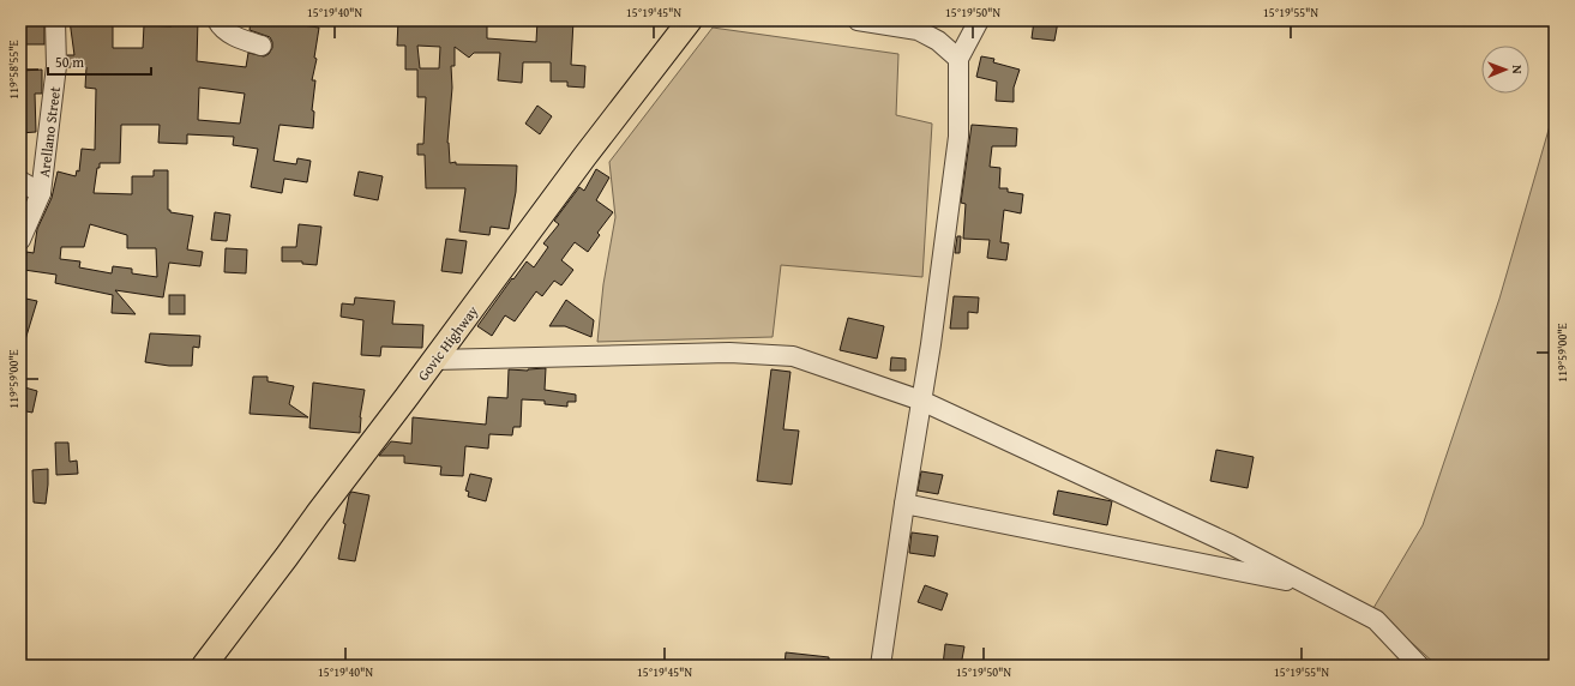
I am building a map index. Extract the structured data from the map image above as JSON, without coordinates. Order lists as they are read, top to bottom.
{
  "streets": {
    "main road": ["Govic Highway"],
    "street": ["Arellano Street"]
  },
  "scale_bar": "50 m",
  "north": "right",
  "coordinates": [
    "15°19'40\"N",
    "15°19'45\"N",
    "15°19'50\"N",
    "15°19'55\"N",
    "119°58'55\"E",
    "119°59'00\"E"
  ]
}
